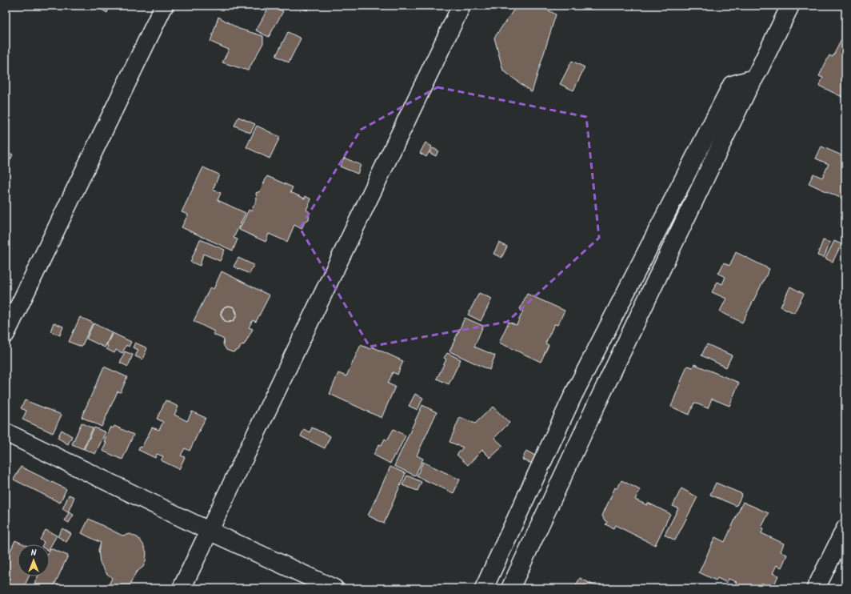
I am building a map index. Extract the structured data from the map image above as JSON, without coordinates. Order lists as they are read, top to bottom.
{
  "north": "top"
}
